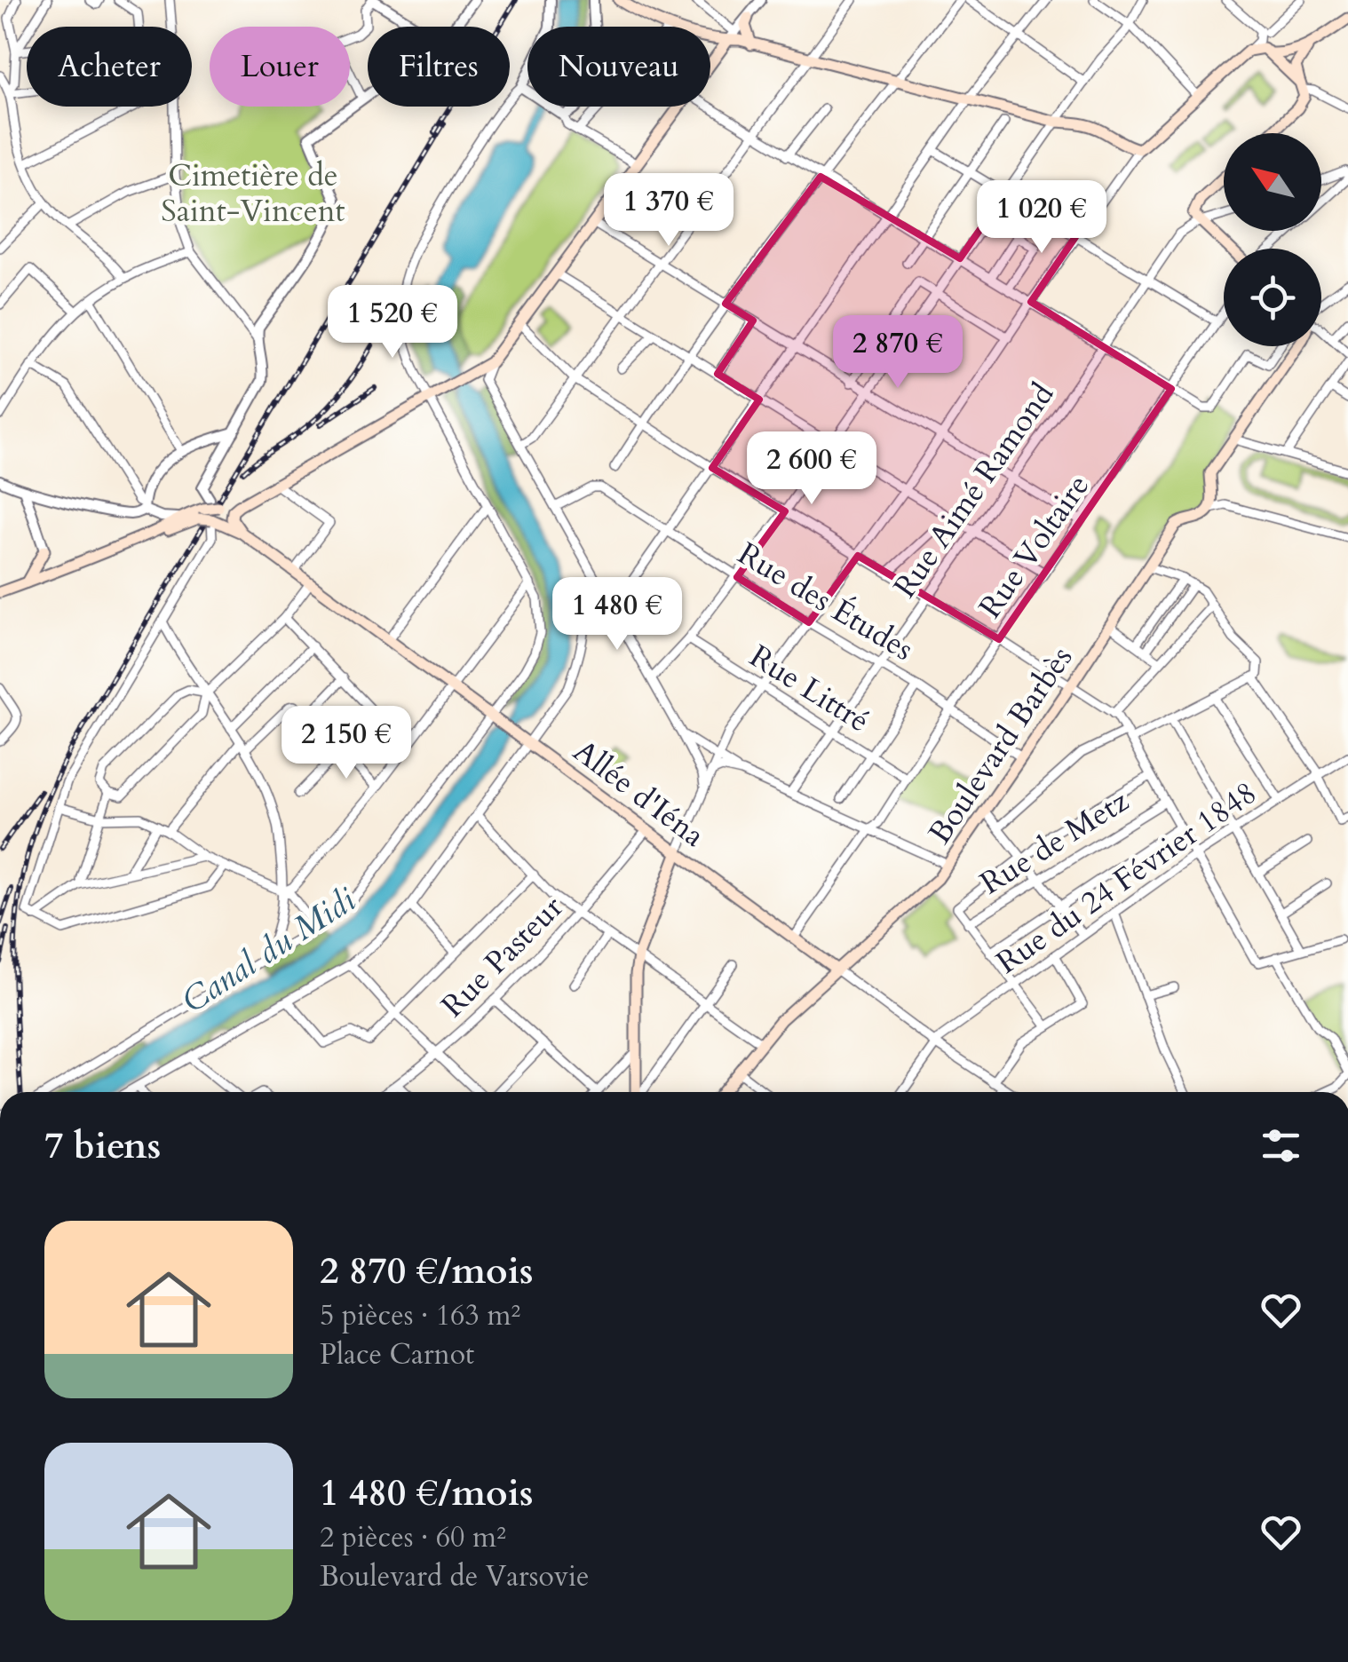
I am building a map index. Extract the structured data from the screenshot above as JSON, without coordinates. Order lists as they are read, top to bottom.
{
  "streets": {
    "main road": ["Boulevard Barbès", "Allée d'Iéna"],
    "street": [
      "Rue Aimé Ramond",
      "Rue Voltaire",
      "Rue des Études",
      "Rue Littré",
      "Rue de Metz",
      "Rue du 24 Février 1848",
      "Rue Pasteur"
    ]
  },
  "crossings": [
    ["Rue Aimé Ramond", "Rue des Études"],
    ["Rue Aimé Ramond", "Rue Littré"],
    ["Rue Voltaire", "Rue des Études"],
    ["Rue Voltaire", "Rue Littré"],
    ["Rue Voltaire", "Allée d'Iéna"],
    ["Rue des Études", "Boulevard Barbès"],
    ["Boulevard Barbès", "Allée d'Iéna"],
    ["Allée d'Iéna", "Rue du 24 Février 1848"],
    ["Allée d'Iéna", "Rue Pasteur"]
  ],
  "water": ["Canal du Midi"],
  "parks": ["Cimetière de Saint-Vincent"],
  "north": "top left",
  "page": {
    "chip": [
      "Acheter",
      "Louer",
      "Filtres",
      "Nouveau"
    ],
    "price": [
      "1 370 €",
      "1 020 €",
      "1 520 €",
      "2 870 €",
      "2 600 €",
      "1 480 €",
      "2 150 €"
    ],
    "heading": "7 biens",
    "list": [
      {
        "name": "2 870 €/mois",
        "note": "5 pièces · 163 m² · Place Carnot"
      },
      {
        "name": "1 480 €/mois",
        "note": "2 pièces · 60 m² · Boulevard de Varsovie"
      }
    ]
  }
}
